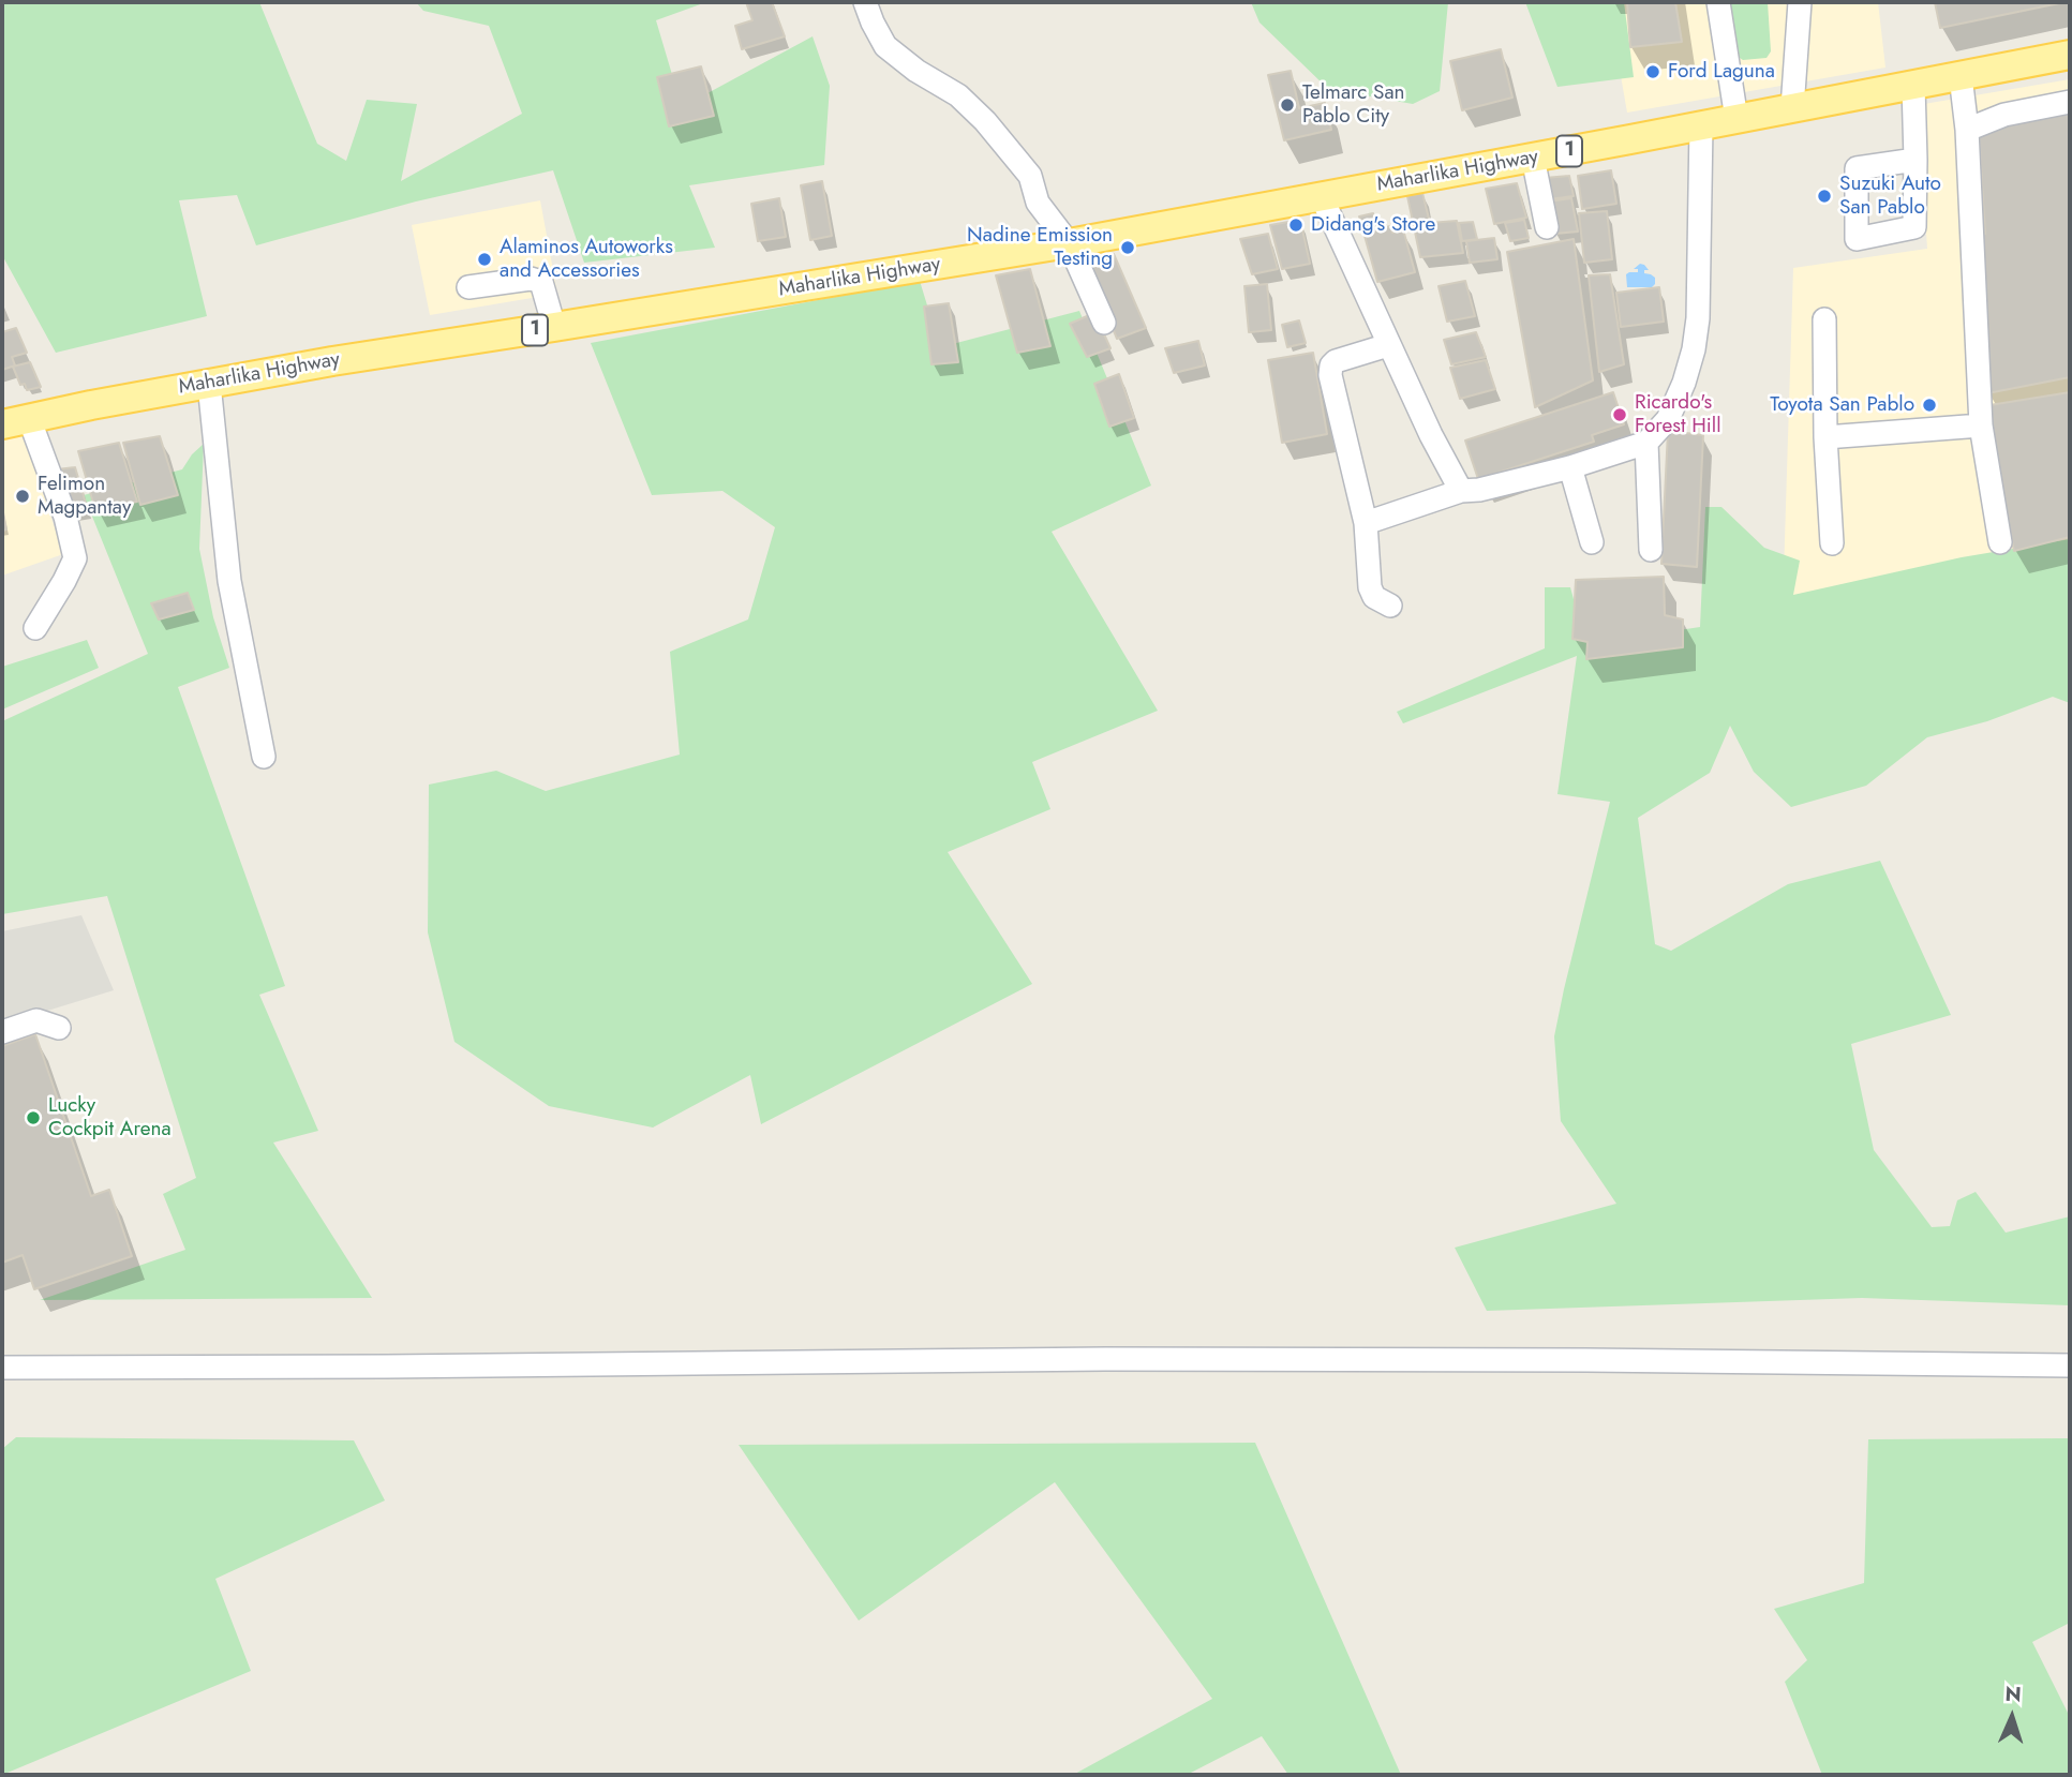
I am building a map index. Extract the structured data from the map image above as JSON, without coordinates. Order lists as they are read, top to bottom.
{
  "streets": {
    "main road": ["1", "Maharlika Highway"]
  },
  "places": [
    "Ford Laguna",
    "Telmarc San Pablo City",
    "Suzuki Auto San Pablo",
    "Didang's Store",
    "Nadine Emission Testing",
    "Alaminos Autoworks and Accessories",
    "Toyota San Pablo",
    "Ricardo's Forest Hill",
    "Felimon Magpantay",
    "Lucky Cockpit Arena"
  ],
  "north": "top"
}
